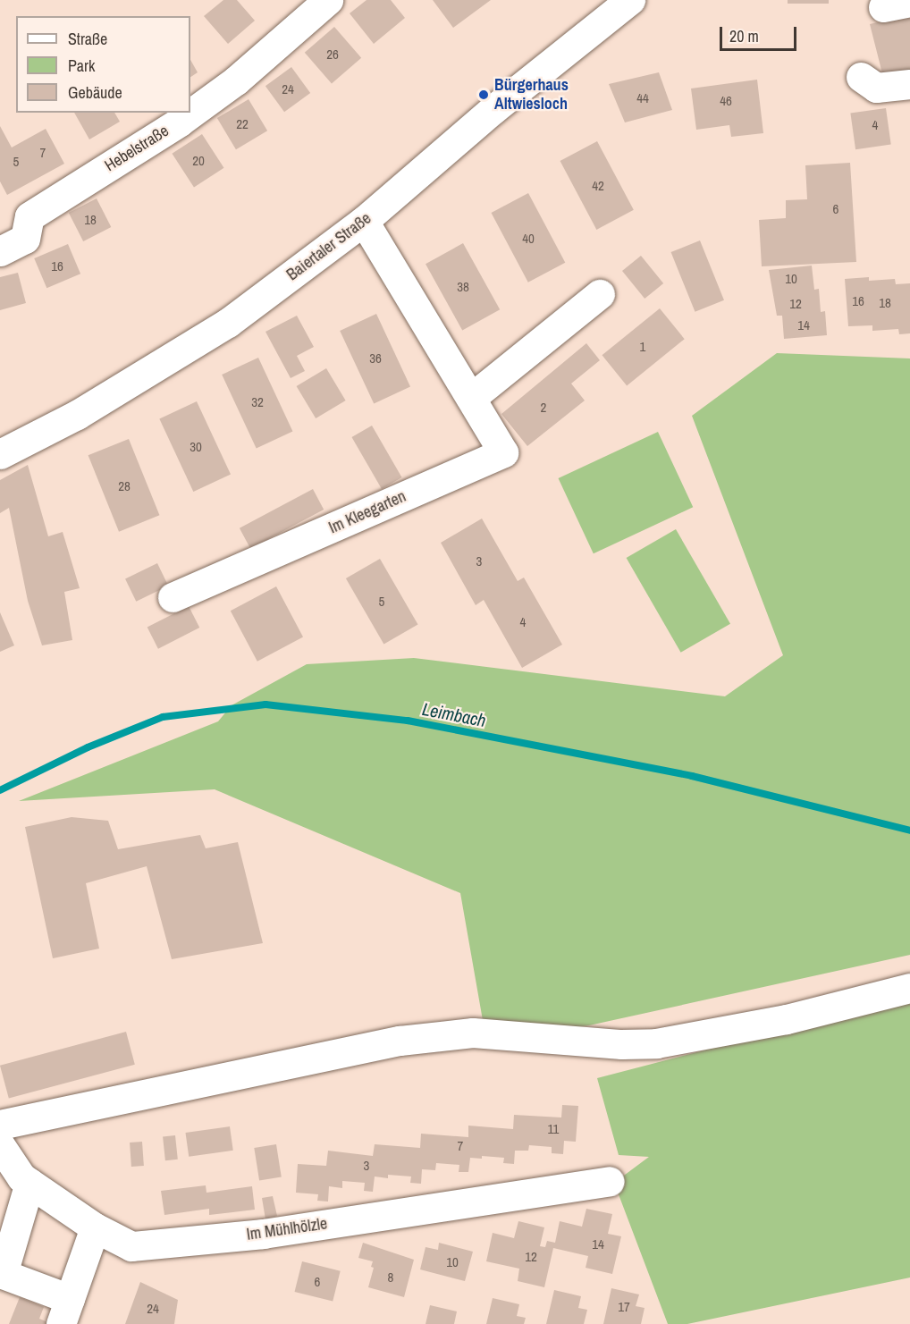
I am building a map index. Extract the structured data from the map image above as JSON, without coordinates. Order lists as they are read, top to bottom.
{
  "streets": {
    "street": [
      "Hebelstraße",
      "Baiertaler Straße",
      "Im Kleegarten",
      "Im Mühlhölzle"
    ]
  },
  "crossings": [
    ["Baiertaler Straße", "Im Kleegarten"]
  ],
  "water": ["Leimbach"],
  "places": ["Bürgerhaus Altwiesloch"],
  "house_numbers": [
    "26",
    "24",
    "44",
    "46",
    "22",
    "4",
    "7",
    "20",
    "5",
    "42",
    "6",
    "18",
    "40",
    "16",
    "10",
    "38",
    "16",
    "18",
    "12",
    "14",
    "1",
    "36",
    "32",
    "2",
    "30",
    "28",
    "3",
    "5",
    "4",
    "11",
    "7",
    "3",
    "14",
    "12",
    "10",
    "8",
    "6",
    "17",
    "24"
  ],
  "legend": ["Straße", "Park", "Gebäude"],
  "scale_bar": "20 m"
}
